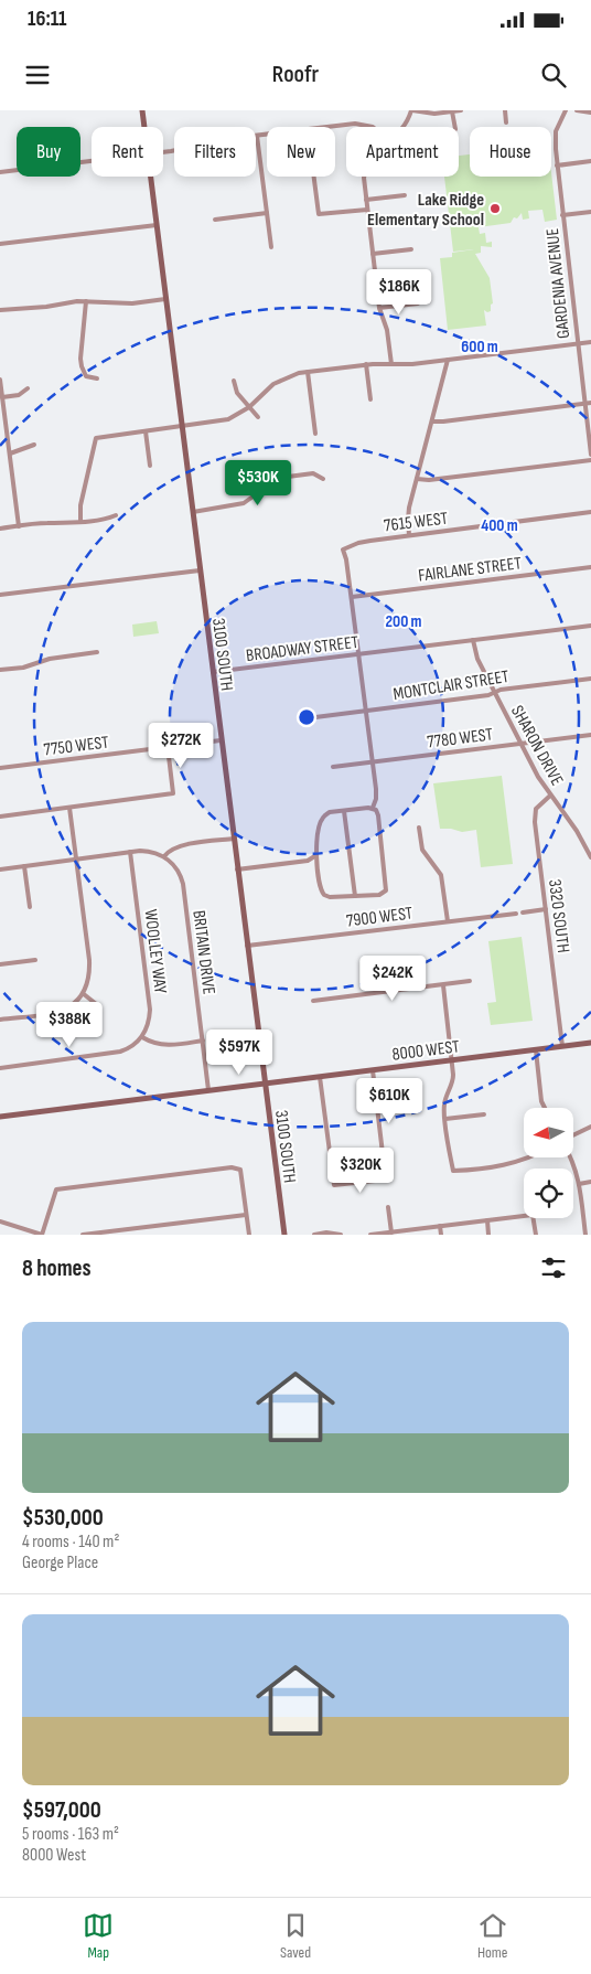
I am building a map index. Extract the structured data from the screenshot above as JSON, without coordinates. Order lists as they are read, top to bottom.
{
  "streets": {
    "street": [
      "GARDENIA AVENUE",
      "7615 WEST",
      "FAIRLANE STREET",
      "BROADWAY STREET",
      "3100 SOUTH",
      "MONTCLAIR STREET",
      "7780 WEST",
      "7750 WEST",
      "SHARON DRIVE",
      "7900 WEST",
      "3320 SOUTH",
      "WOOLLEY WAY",
      "BRITAIN DRIVE",
      "8000 WEST"
    ]
  },
  "crossings": [
    ["7615 WEST", "FAIRLANE STREET"],
    ["BROADWAY STREET", "3100 SOUTH"],
    ["BROADWAY STREET", "SHARON DRIVE"],
    ["3100 SOUTH", "7750 WEST"],
    ["3100 SOUTH", "7900 WEST"],
    ["3100 SOUTH", "8000 WEST"],
    ["MONTCLAIR STREET", "SHARON DRIVE"],
    ["7780 WEST", "SHARON DRIVE"],
    ["SHARON DRIVE", "3320 SOUTH"],
    ["3320 SOUTH", "8000 WEST"],
    ["BRITAIN DRIVE", "8000 WEST"]
  ],
  "places": ["Lake Ridge Elementary School"],
  "north": "left",
  "page": {
    "status": "16:11",
    "header": "Roofr",
    "chip": [
      "Buy",
      "Rent",
      "Filters",
      "New",
      "Apartment",
      "House"
    ],
    "price": [
      "$186K",
      "$530K",
      "$272K",
      "$242K",
      "$388K",
      "$597K",
      "$610K",
      "$320K"
    ],
    "heading": "8 homes",
    "list": [
      {
        "name": "$530,000",
        "note": "4 rooms · 140 m² · George Place"
      },
      {
        "name": "$597,000",
        "note": "5 rooms · 163 m² · 8000 West"
      }
    ],
    "tabs": ["Map", "Saved", "Home"]
  },
  "rings": ["600 m", "400 m", "200 m"]
}
